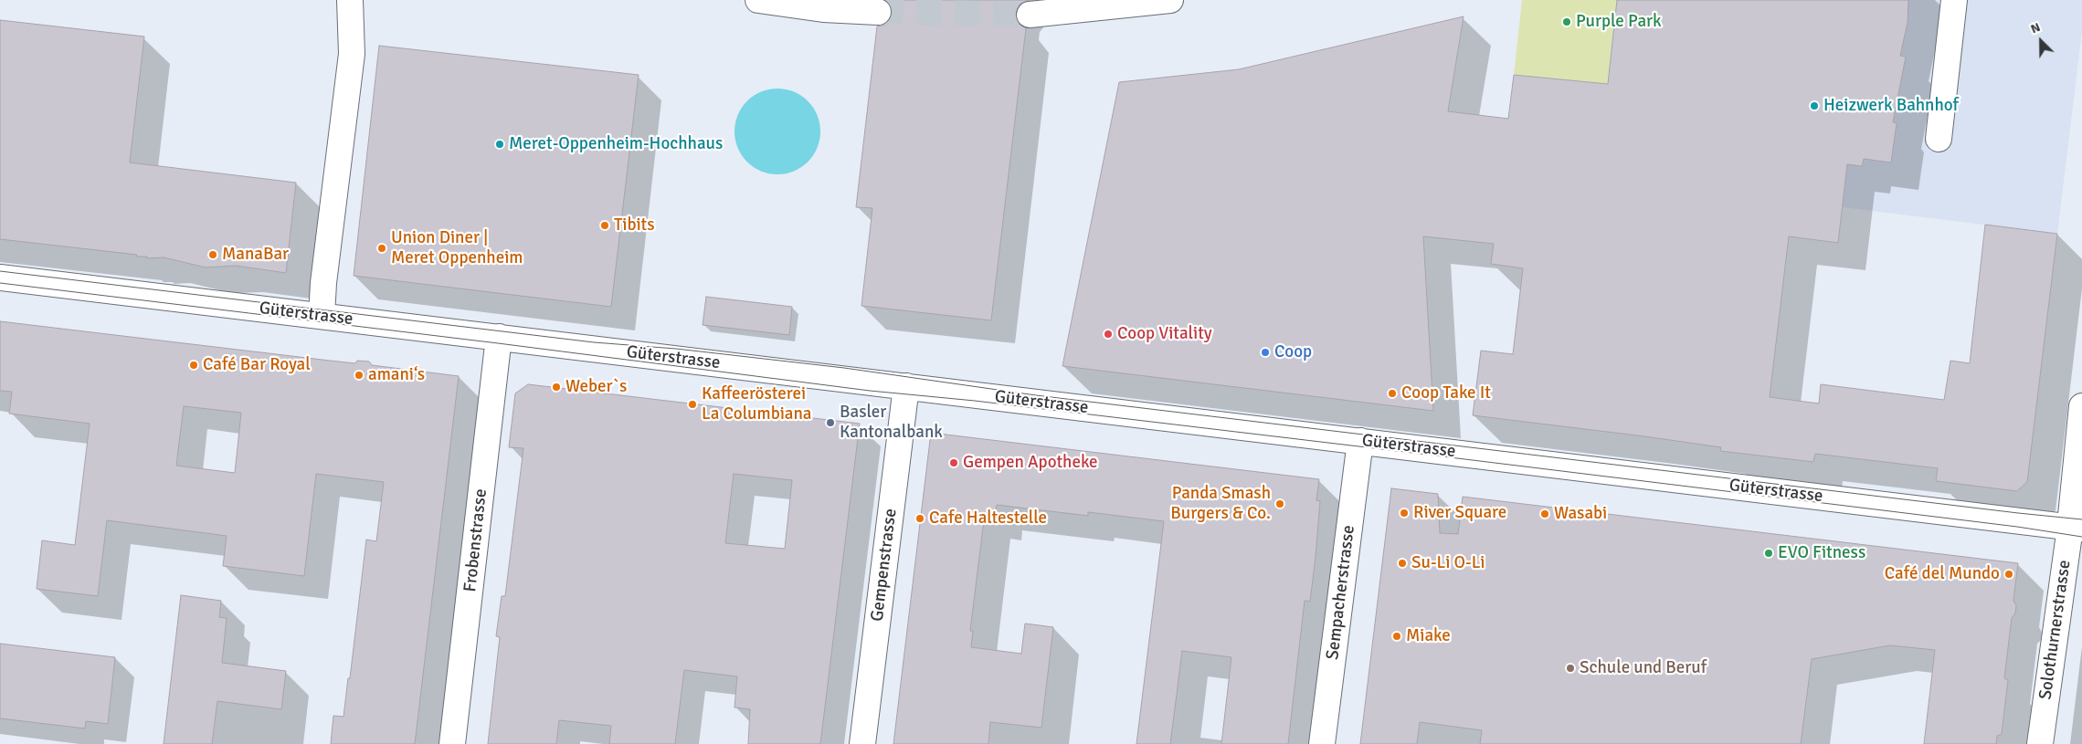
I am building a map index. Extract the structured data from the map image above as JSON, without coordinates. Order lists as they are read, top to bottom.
{
  "streets": {
    "street": [
      "Güterstrasse",
      "Frobenstrasse",
      "Gempenstrasse",
      "Sempacherstrasse",
      "Solothurnerstrasse"
    ]
  },
  "crossings": [
    ["Güterstrasse", "Frobenstrasse"],
    ["Güterstrasse", "Gempenstrasse"],
    ["Güterstrasse", "Sempacherstrasse"],
    ["Güterstrasse", "Solothurnerstrasse"]
  ],
  "places": [
    "Purple Park",
    "Heizwerk Bahnhof",
    "Meret-Oppenheim-Hochhaus",
    "Tibits",
    "Union Diner | Meret Oppenheim",
    "ManaBar",
    "Coop Vitality",
    "Coop",
    "Café Bar Royal",
    "amani‘s",
    "Weberˋs",
    "Coop Take It",
    "Kaffeerösterei La Columbiana",
    "Basler Kantonalbank",
    "Gempen Apotheke",
    "Panda Smash Burgers & Co.",
    "River Square",
    "Wasabi",
    "Cafe Haltestelle",
    "EVO Fitness",
    "Su-Li O-Li",
    "Café del Mundo",
    "Miake",
    "Schule und Beruf"
  ],
  "north": "top left"
}
